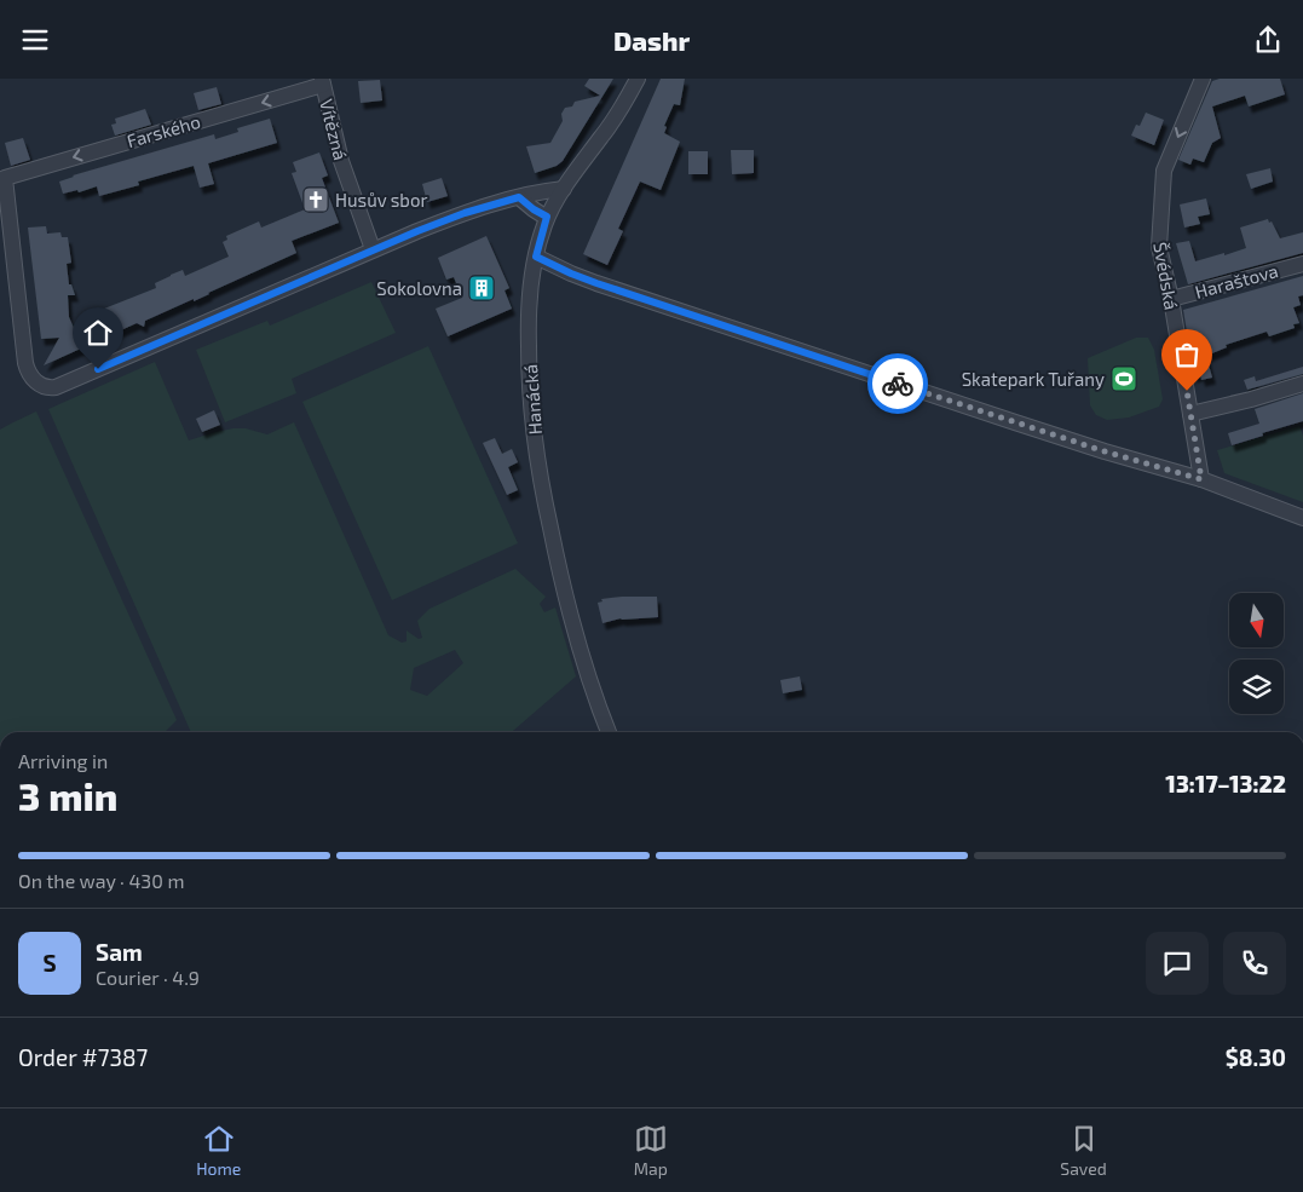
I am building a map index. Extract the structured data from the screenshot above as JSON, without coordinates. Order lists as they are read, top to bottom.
{
  "streets": {
    "street": [
      "Vítězná",
      "Farského",
      "Švédská",
      "Haraštova",
      "Hanácká"
    ]
  },
  "crossings": [
    ["Vítězná", "Farského"],
    ["Švédská", "Haraštova"]
  ],
  "one_way": ["Švédská"],
  "places": {
    "church": ["Husův sbor"],
    "building": ["Sokolovna"],
    "sports": ["Skatepark Tuřany"]
  },
  "north": "bottom",
  "page": {
    "header": "Dashr",
    "heading": ["3 min", "Arriving in", "13:17–13:22"],
    "panel": [
      "Sam",
      "Courier · 4.9",
      "Order #7387",
      "$8.30"
    ],
    "bar": "On the way · 430 m",
    "round": "S",
    "tabs": ["Home", "Map", "Saved"]
  }
}
